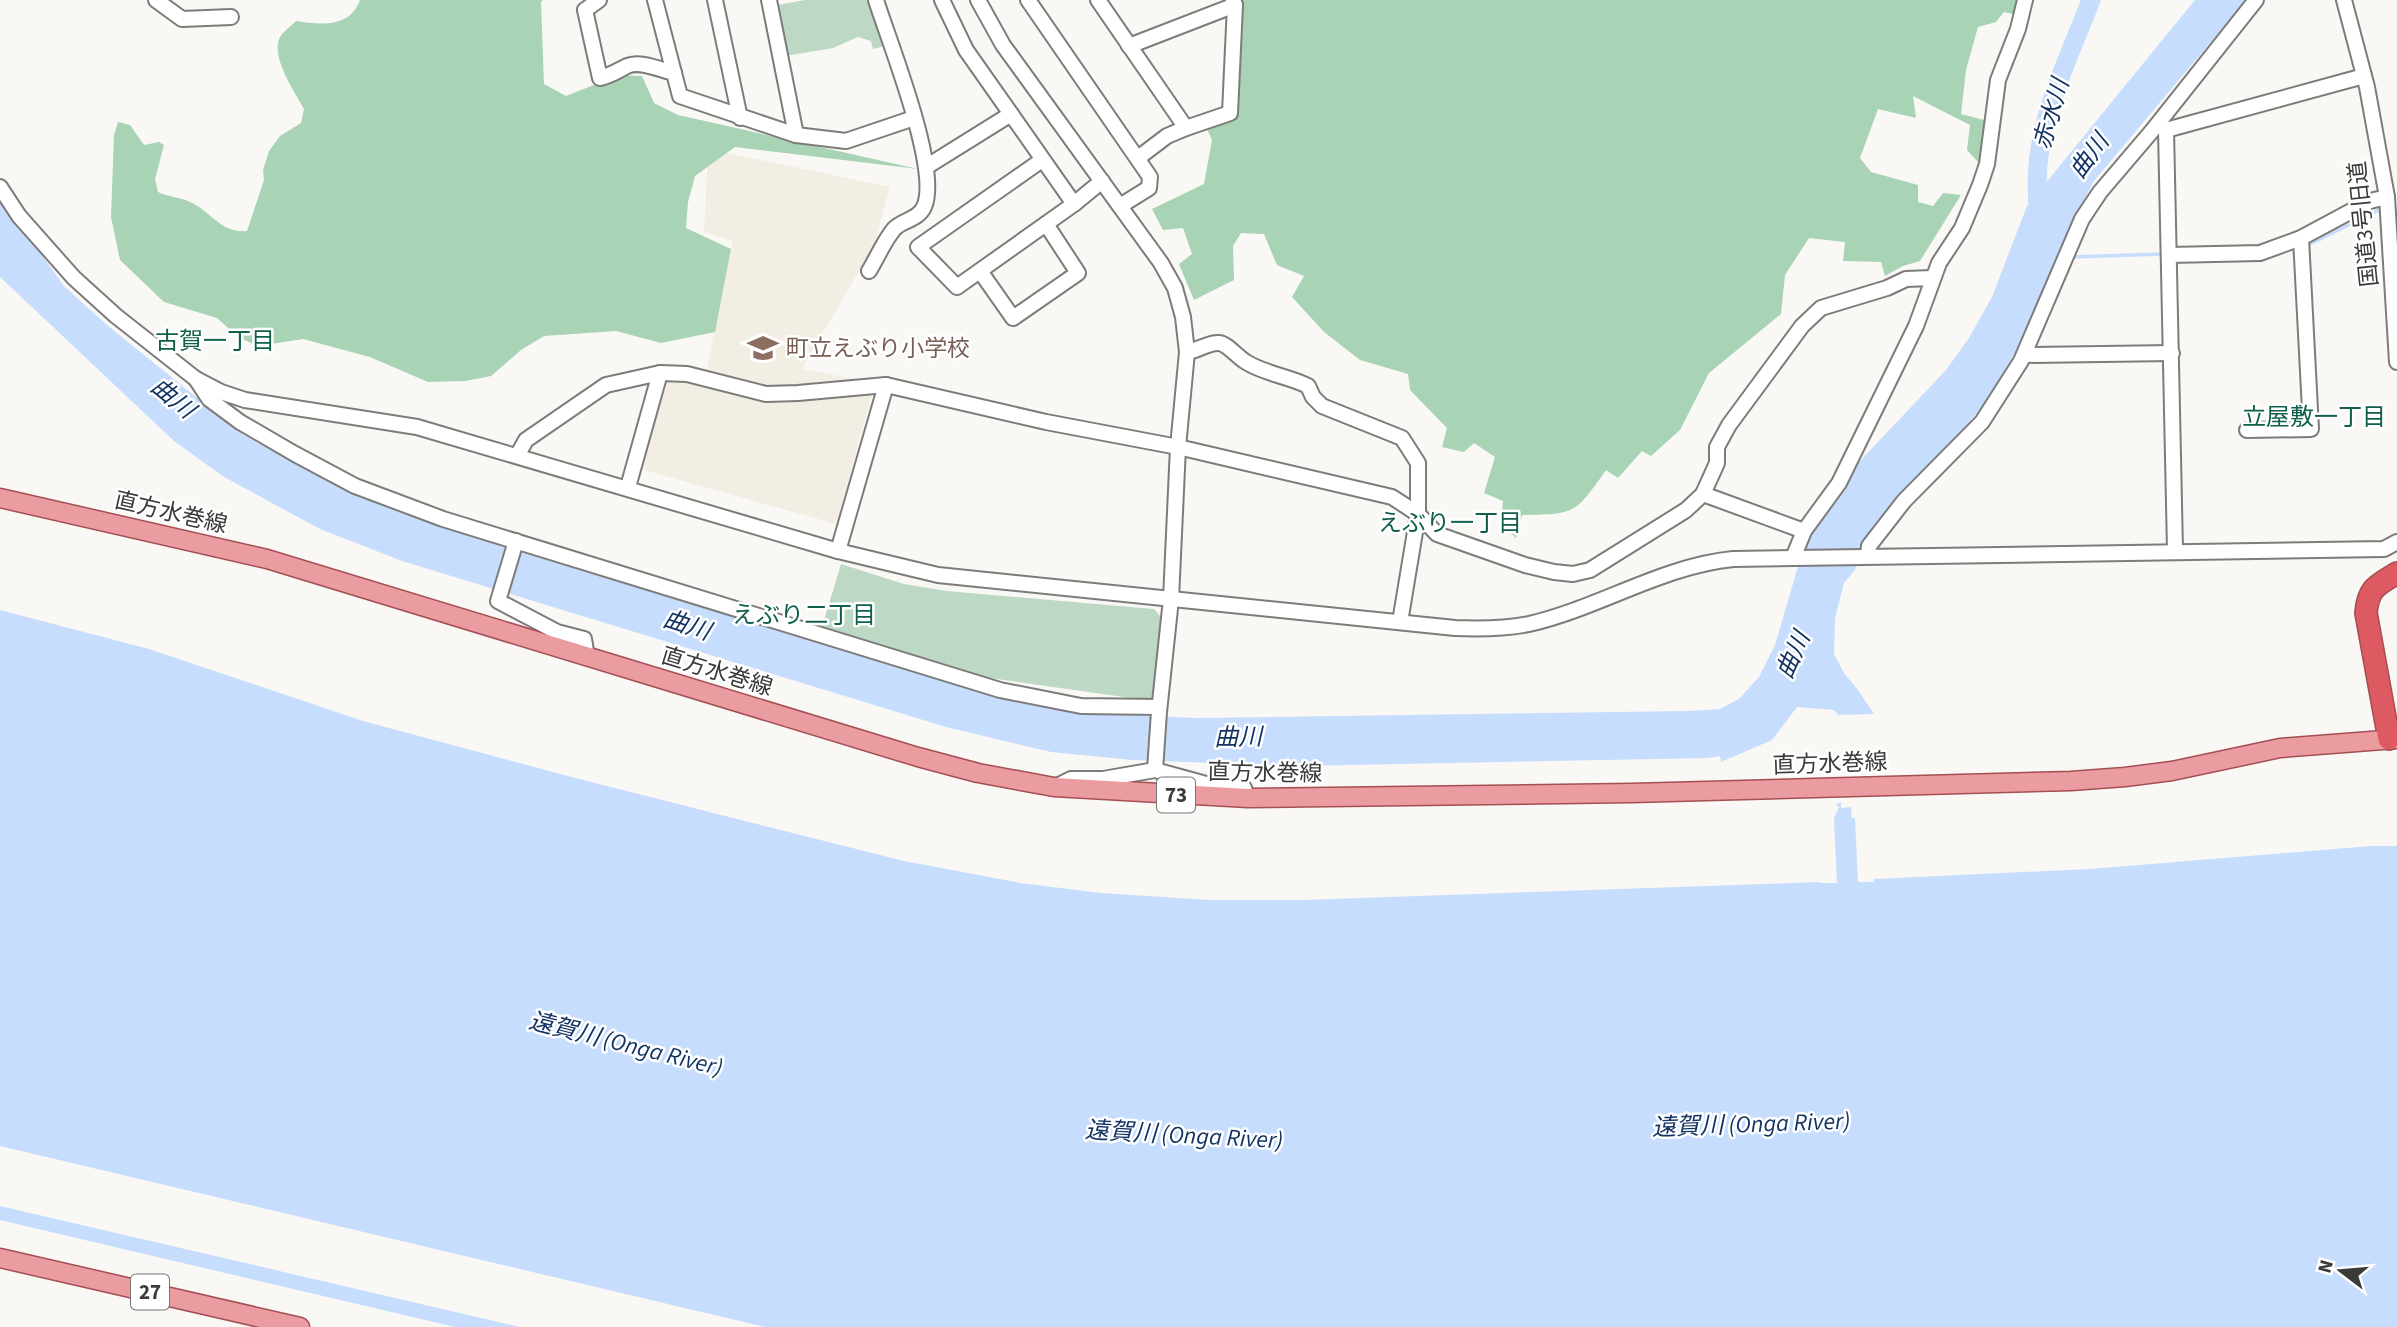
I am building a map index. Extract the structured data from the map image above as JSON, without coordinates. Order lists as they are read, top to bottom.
{
  "streets": {
    "main road": ["直方水巻線", "73", "27"],
    "street": ["国道3号旧道"]
  },
  "districts": [
    "古賀一丁目",
    "立屋敷一丁目",
    "えぶり一丁目",
    "えぶり二丁目"
  ],
  "water": ["赤水川", "曲川", "遠賀川 (Onga River)"],
  "places": {
    "school or university": ["町立えぶり小学校"]
  },
  "north": "left"
}
